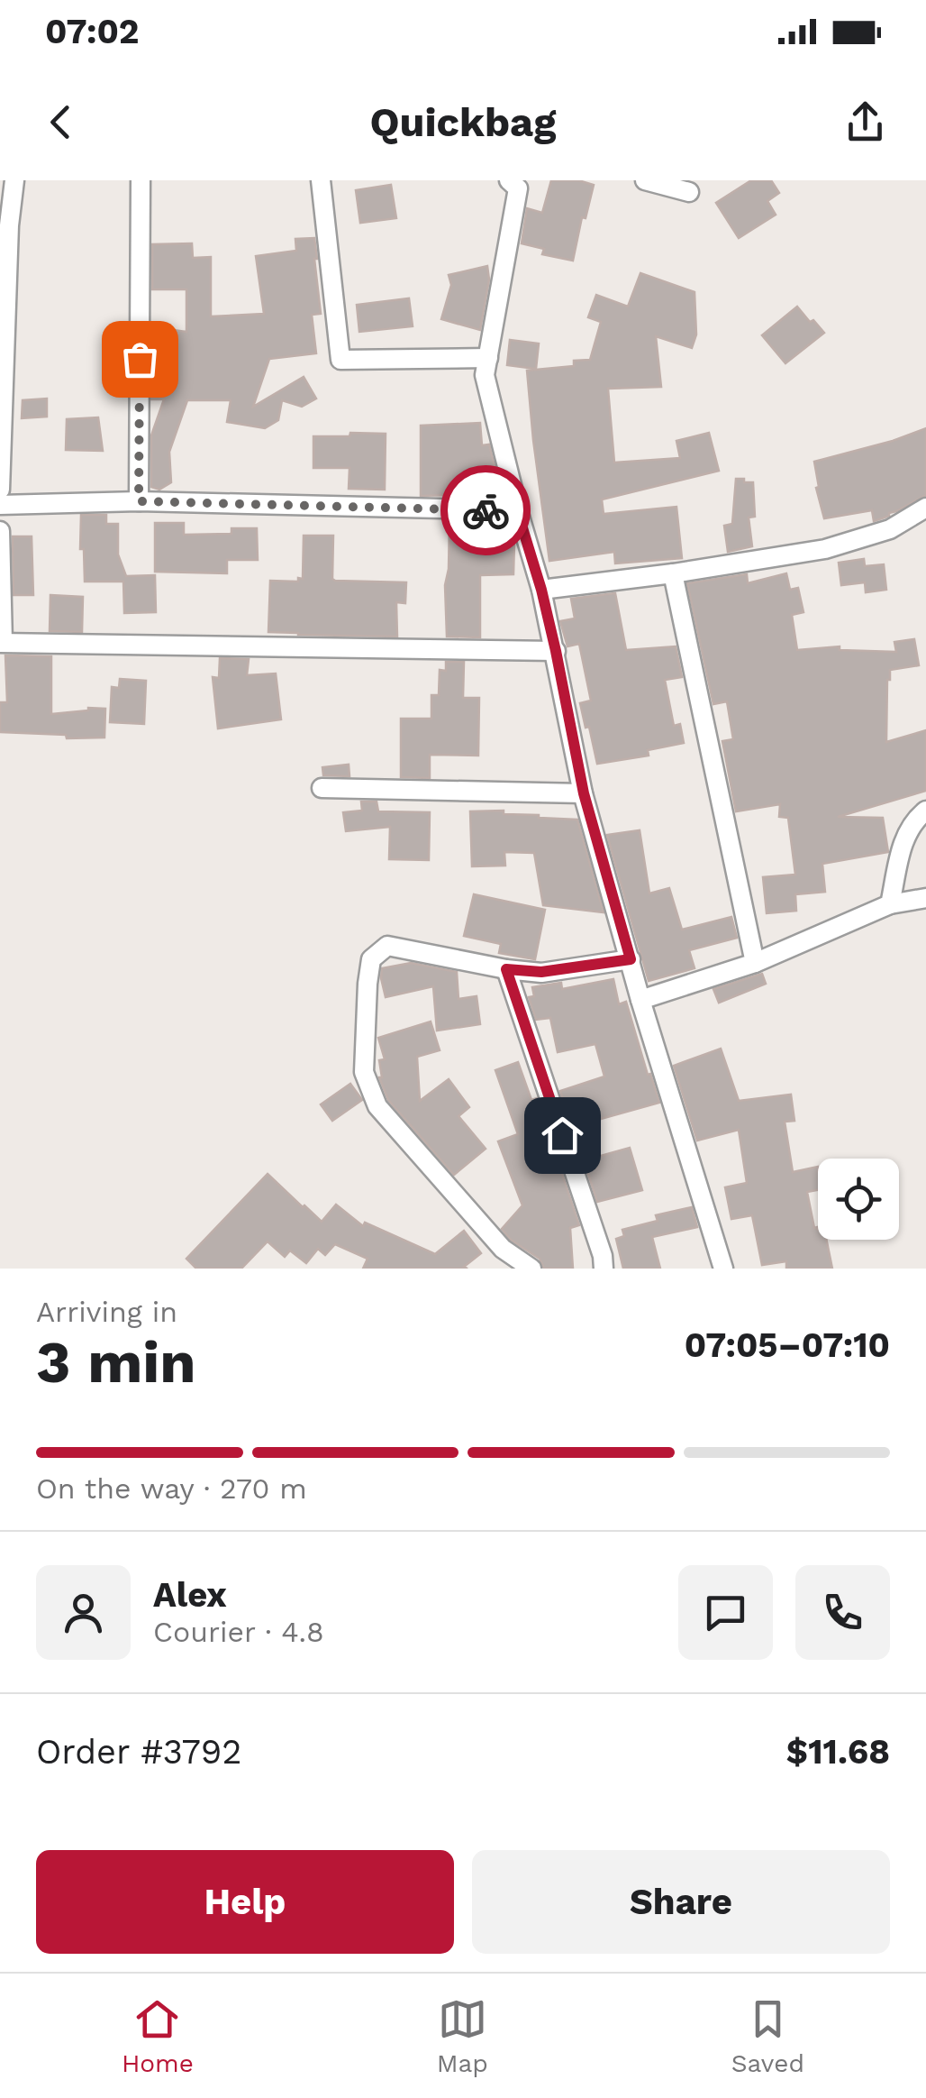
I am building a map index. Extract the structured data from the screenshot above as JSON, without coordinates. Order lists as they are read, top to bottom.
{
  "page": {
    "status": "07:02",
    "header": "Quickbag",
    "heading": ["3 min", "Arriving in", "07:05–07:10"],
    "panel": [
      "Alex",
      "Courier · 4.8",
      "Order #3792",
      "$11.68"
    ],
    "bar": "On the way · 270 m",
    "buttons": ["Help", "Share"],
    "tabs": ["Home", "Map", "Saved"]
  }
}
